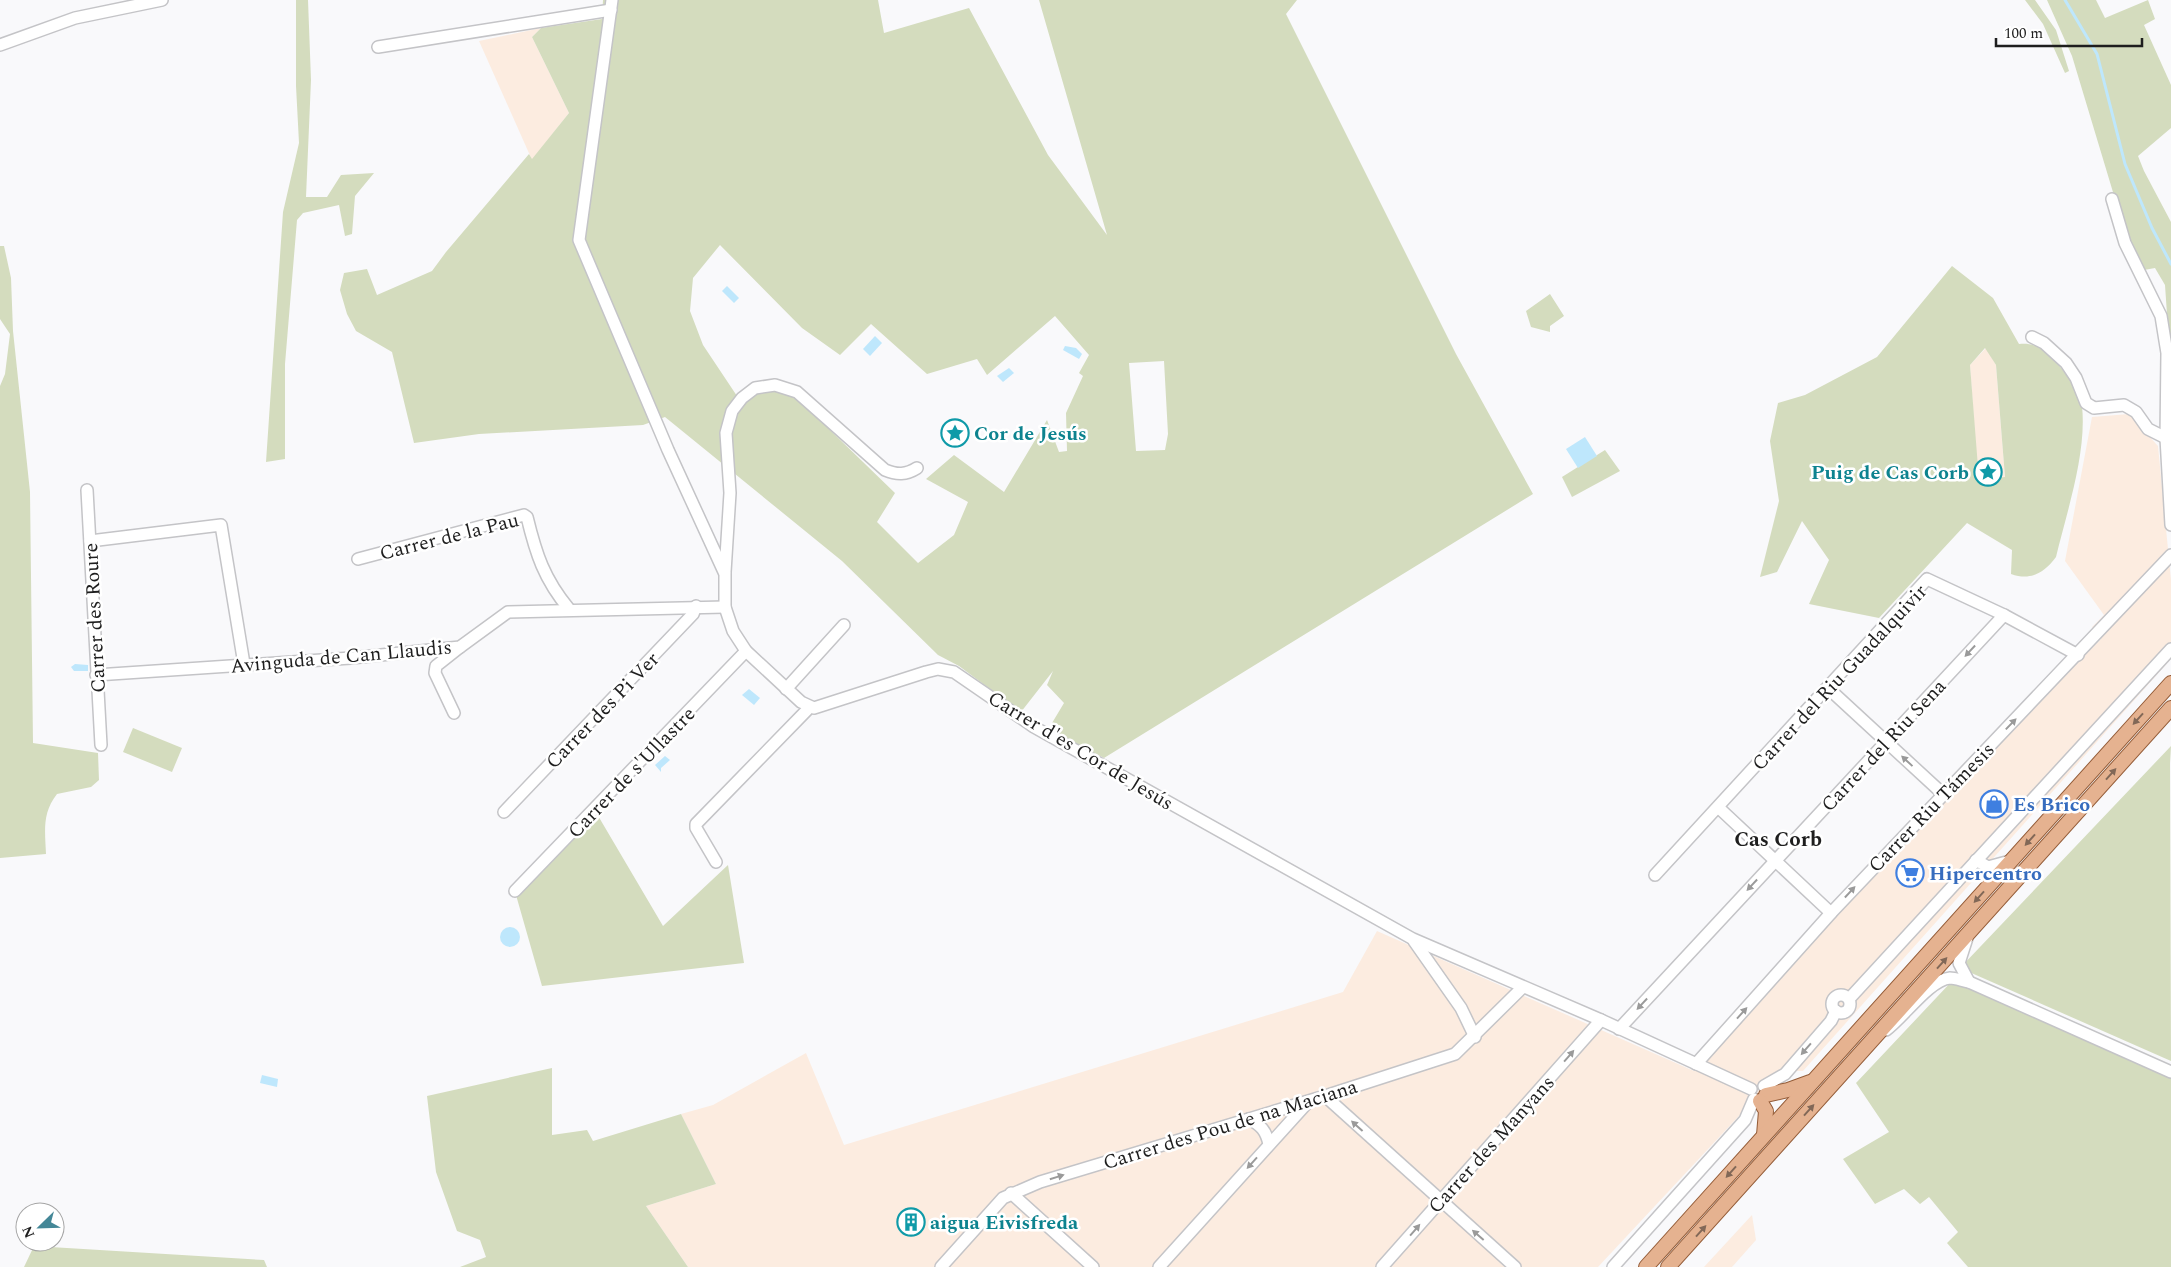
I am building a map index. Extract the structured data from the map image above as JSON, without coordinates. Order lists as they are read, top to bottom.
{
  "streets": {
    "street": [
      "Carrer de la Pau",
      "Carrer des Roure",
      "Avinguda de Can Llaudis",
      "Carrer del Riu Guadalquivir",
      "Carrer des Pi Ver",
      "Carrer del Riu Sena",
      "Carrer d'es Cor de Jesús",
      "Carrer de s'Ullastre",
      "Carrer Riu Támesis",
      "Carrer des Pou de na Maciana",
      "Carrer des Manyans"
    ]
  },
  "crossings": [
    ["Carrer de la Pau", "Avinguda de Can Llaudis"],
    ["Carrer des Roure", "Avinguda de Can Llaudis"],
    ["Avinguda de Can Llaudis", "Carrer des Pi Ver"],
    ["Carrer del Riu Guadalquivir", "Carrer del Riu Sena"],
    ["Carrer del Riu Guadalquivir", "Carrer Riu Támesis"],
    ["Carrer del Riu Sena", "Carrer d'es Cor de Jesús"],
    ["Carrer d'es Cor de Jesús", "Carrer Riu Támesis"],
    ["Carrer d'es Cor de Jesús", "Carrer des Pou de na Maciana"],
    ["Carrer d'es Cor de Jesús", "Carrer des Manyans"]
  ],
  "one_way": ["Carrer del Riu Sena", "Carrer des Pou de na Maciana", "Carrer des Manyans"],
  "districts": ["Cas Corb"],
  "places": {
    "place": ["Cor de Jesús", "Puig de Cas Corb"],
    "shop": ["Es Brico"],
    "supermarket": ["Hipercentro"],
    "building": ["aigua Eivisfreda"]
  },
  "scale_bar": "100 m",
  "north": "bottom left"
}
